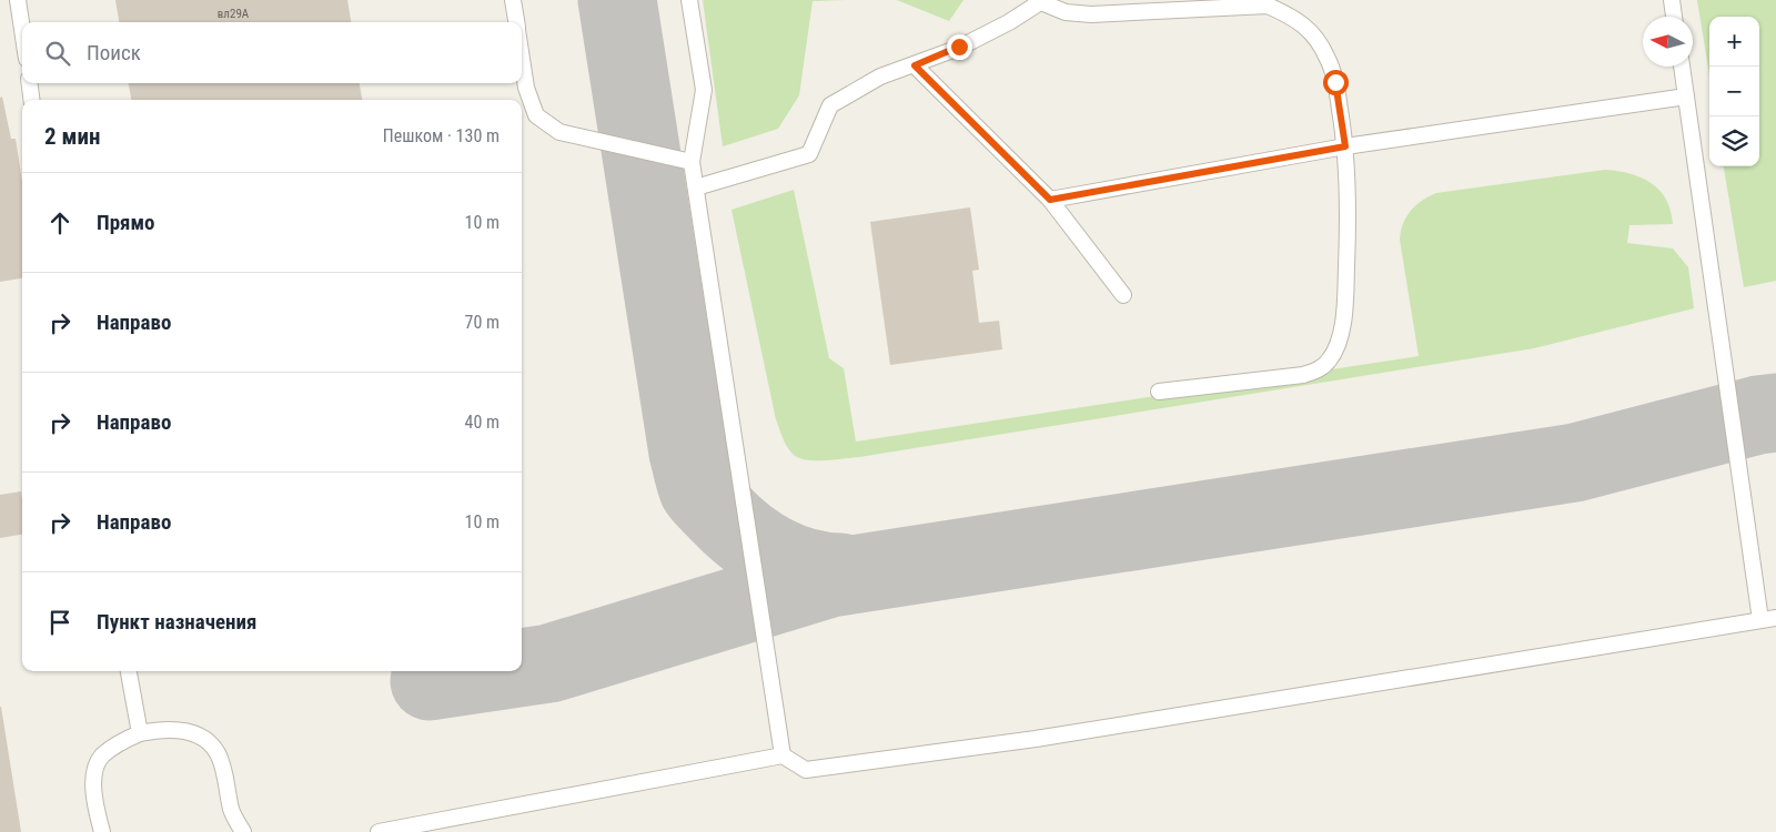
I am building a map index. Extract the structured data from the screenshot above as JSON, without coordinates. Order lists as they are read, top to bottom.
{
  "house_numbers": ["вл29А"],
  "north": "left",
  "page": {
    "map_buttons": ["+", "−"],
    "search": "Поиск",
    "heading": ["2 мин", "Пешком · 130 m"],
    "list": [
      ["Прямо", "10 m"],
      ["Направо", "70 m"],
      ["Направо", "40 m"],
      ["Направо", "10 m"],
      "Пункт назначения"
    ]
  }
}
